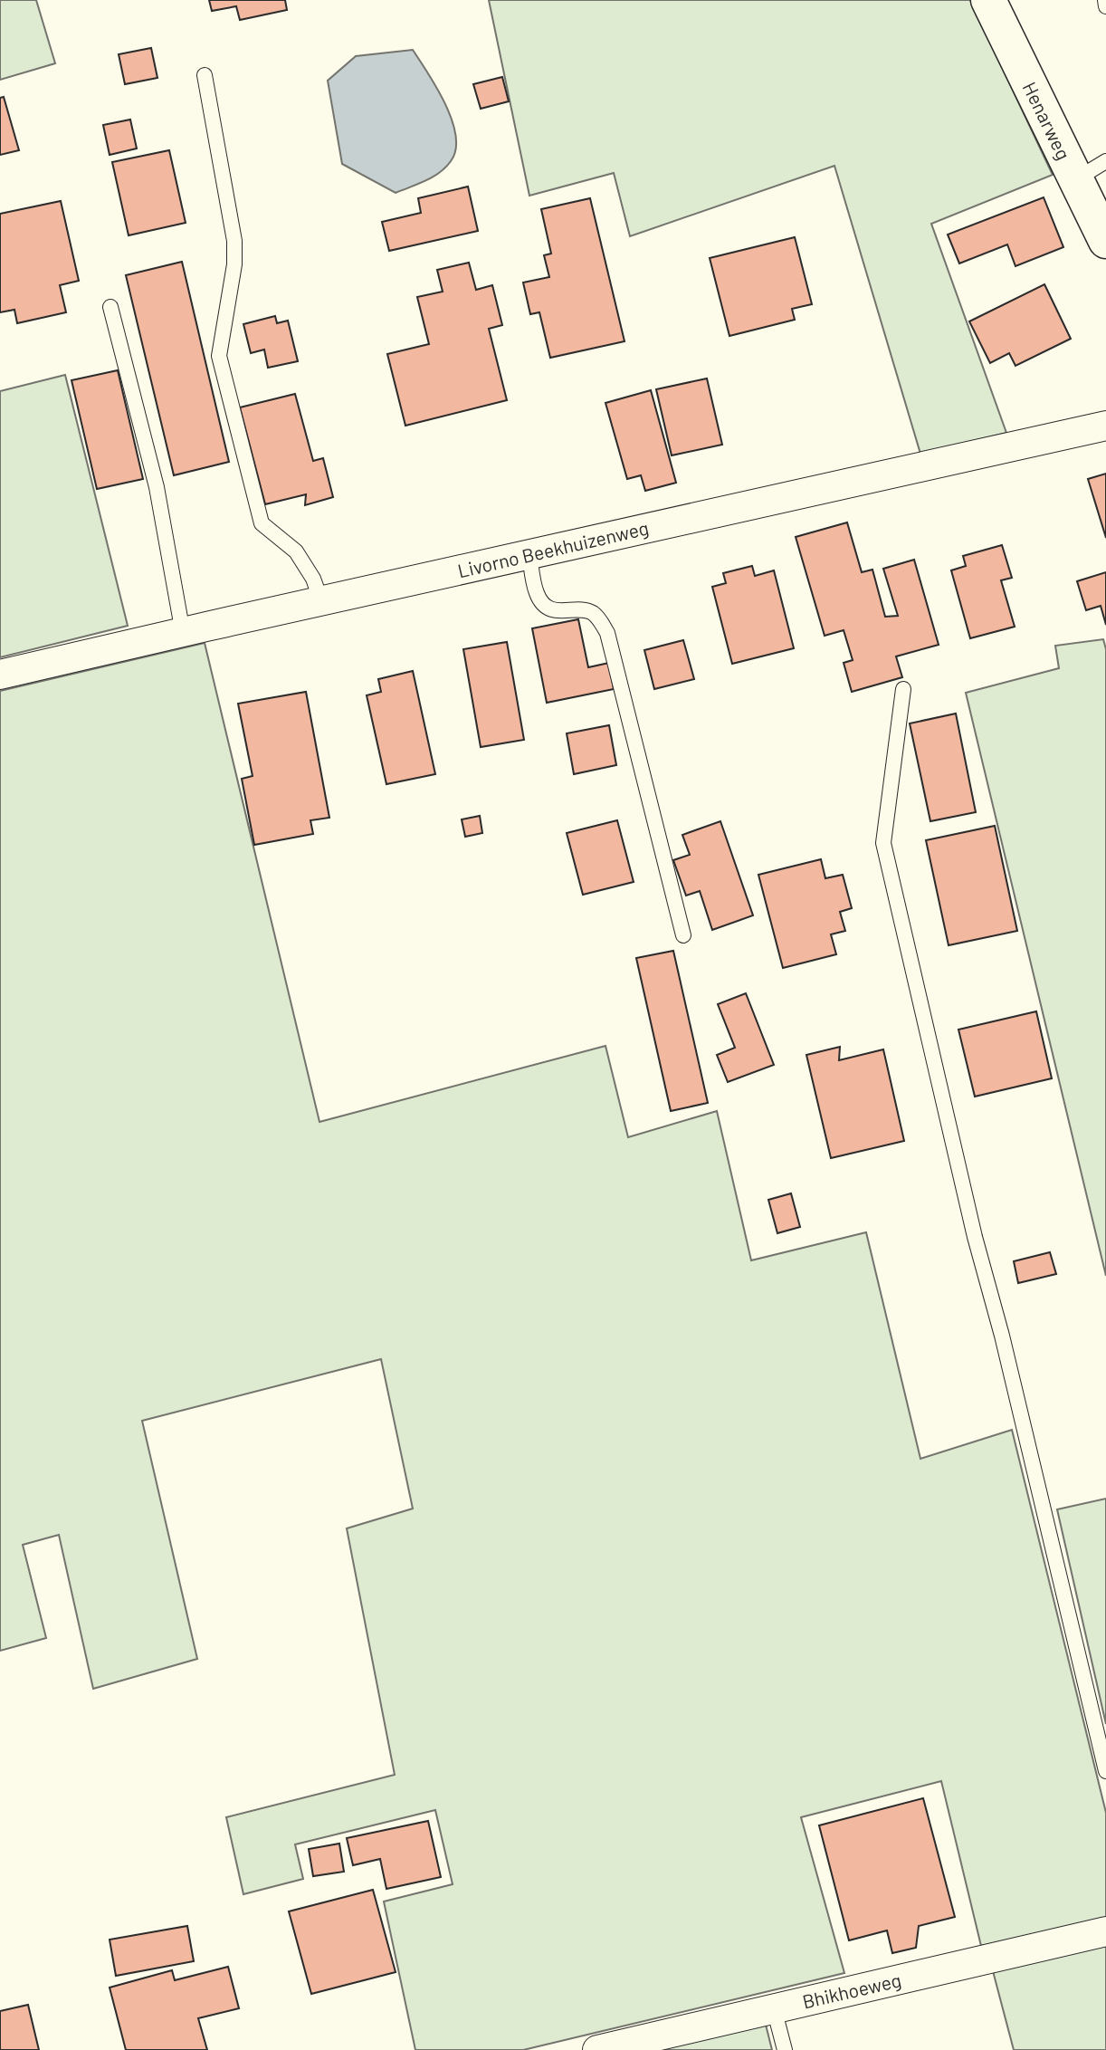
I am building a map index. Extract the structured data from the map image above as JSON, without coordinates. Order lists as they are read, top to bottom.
{
  "streets": {
    "street": ["Henarweg", "Livorno Beekhuizenweg", "Bhikhoeweg"]
  }
}
